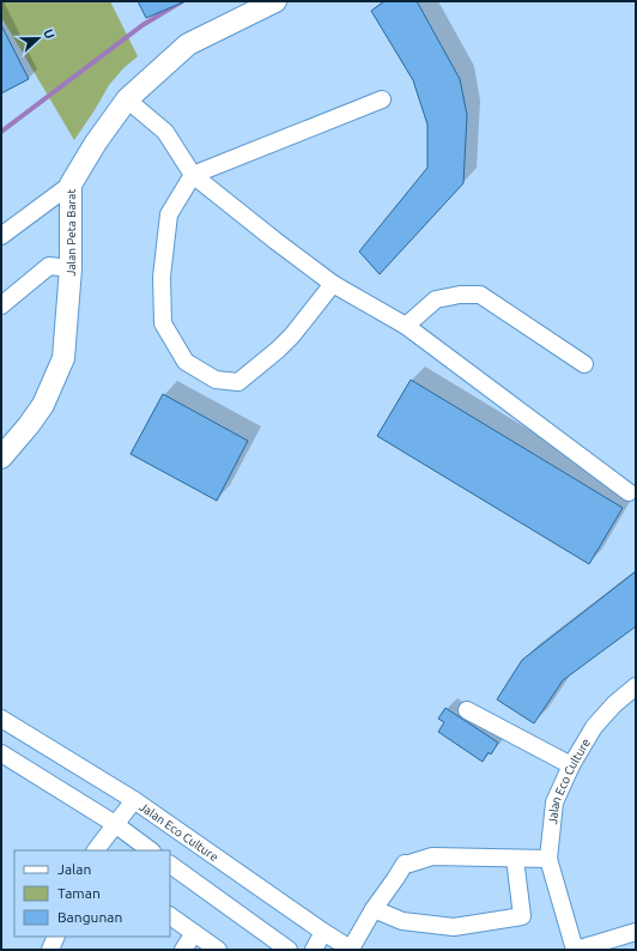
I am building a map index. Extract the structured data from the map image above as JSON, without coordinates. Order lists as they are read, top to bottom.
{
  "streets": {
    "main road": ["Jalan Peta Barat"],
    "street": ["Jalan Eco Culture"]
  },
  "legend": ["Jalan", "Taman", "Bangunan"],
  "north": "right"
}
